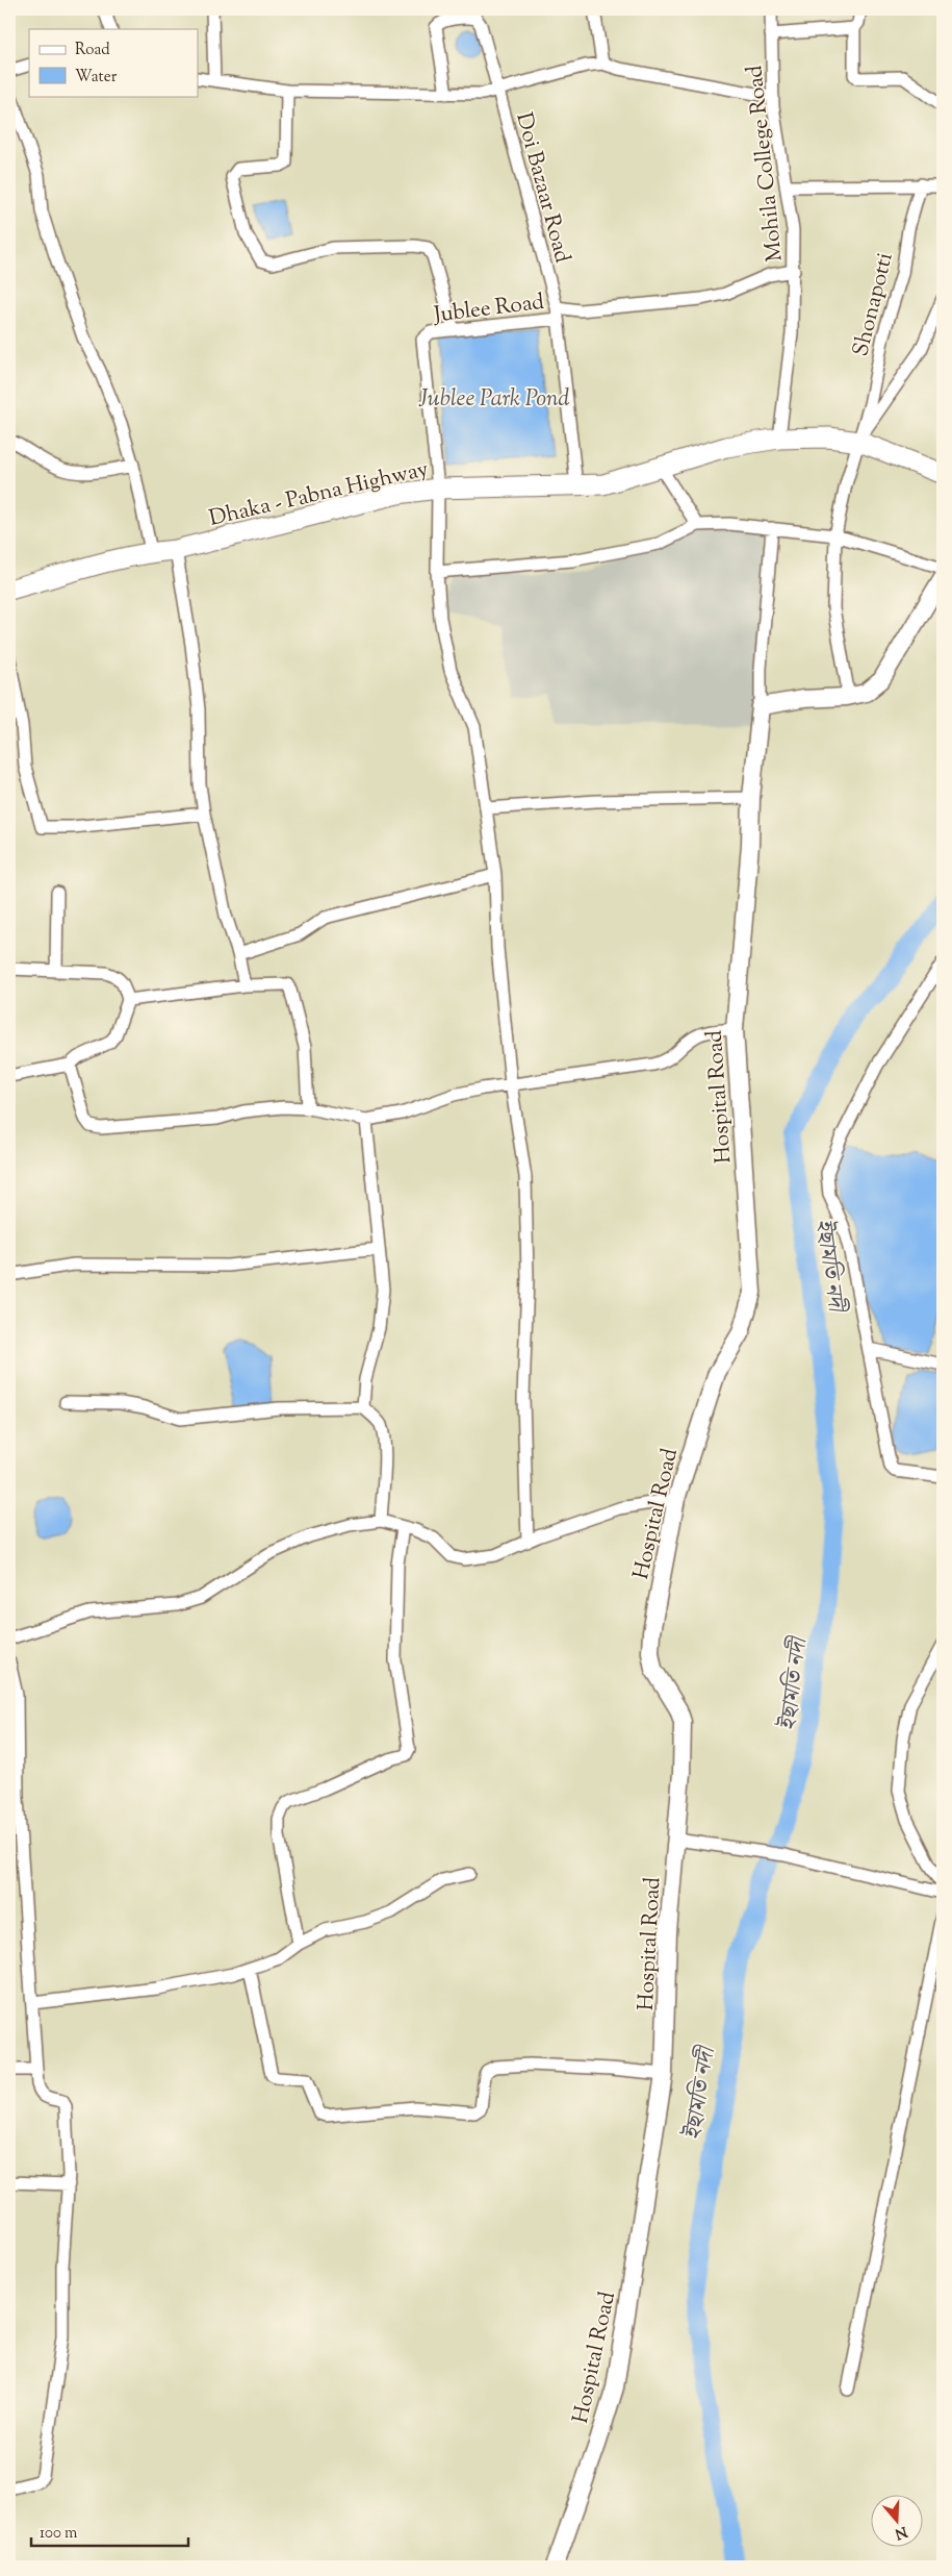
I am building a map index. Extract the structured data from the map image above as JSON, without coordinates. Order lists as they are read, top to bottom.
{
  "streets": {
    "main road": ["Dhaka - Pabna Highway", "Hospital Road"],
    "street": [
      "Mohila College Road",
      "Doi Bazaar Road",
      "Shonapotti",
      "Jublee Road"
    ]
  },
  "crossings": [
    ["Mohila College Road", "Jublee Road"],
    ["Mohila College Road", "Dhaka - Pabna Highway"],
    ["Doi Bazaar Road", "Jublee Road"],
    ["Shonapotti", "Dhaka - Pabna Highway"],
    ["Jublee Road", "Dhaka - Pabna Highway"]
  ],
  "water": ["Jublee Park Pond", "ইছামতি নদী"],
  "legend": ["Road", "Water"],
  "scale_bar": "100 m",
  "north": "bottom"
}
